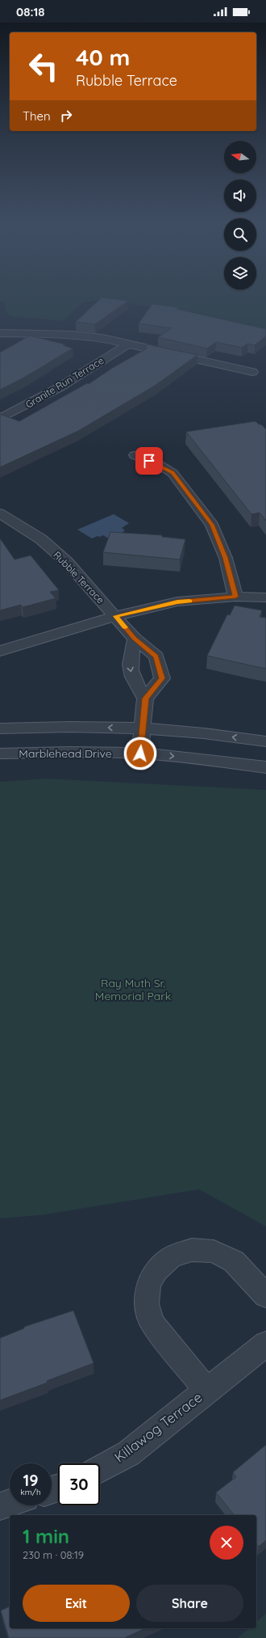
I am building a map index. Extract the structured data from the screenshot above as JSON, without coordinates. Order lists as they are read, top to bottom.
{
  "streets": {
    "street": [
      "Granite Run Terrace",
      "Rubble Terrace",
      "Marblehead Drive",
      "Killawog Terrace"
    ]
  },
  "parks": ["Ray Muth Sr. Memorial Park"],
  "north": "left",
  "page": {
    "status": "08:18",
    "turn": ["40 m", "Rubble Terrace"],
    "then": "Then",
    "speed": "19 km/h",
    "limit": "30",
    "heading": ["1 min", "230 m · 08:19"],
    "buttons": ["Exit", "Share"]
  }
}
